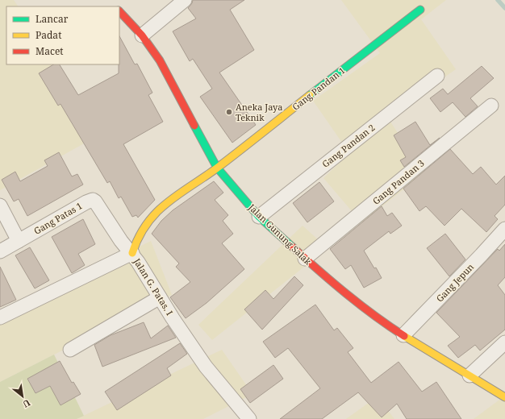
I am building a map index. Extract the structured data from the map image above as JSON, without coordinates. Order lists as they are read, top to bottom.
{
  "streets": {
    "street": [
      "Gang Pandan 1",
      "Gang Pandan 2",
      "Gang Pandan 3",
      "Gang Patas 1",
      "Jalan Gunung Salak",
      "Gang Jepun",
      "Jalan G. Patas. I"
    ]
  },
  "crossings": [
    ["Gang Pandan 1", "Jalan Gunung Salak"],
    ["Gang Pandan 1", "Jalan G. Patas. I"],
    ["Gang Pandan 2", "Jalan Gunung Salak"],
    ["Gang Pandan 3", "Jalan Gunung Salak"],
    ["Gang Patas 1", "Jalan G. Patas. I"],
    ["Jalan Gunung Salak", "Gang Jepun"],
    ["Jalan Gunung Salak", "Jalan G. Patas. I"]
  ],
  "places": ["Aneka Jaya Teknik"],
  "legend": ["Lancar", "Padat", "Macet"],
  "north": "bottom right"
}
